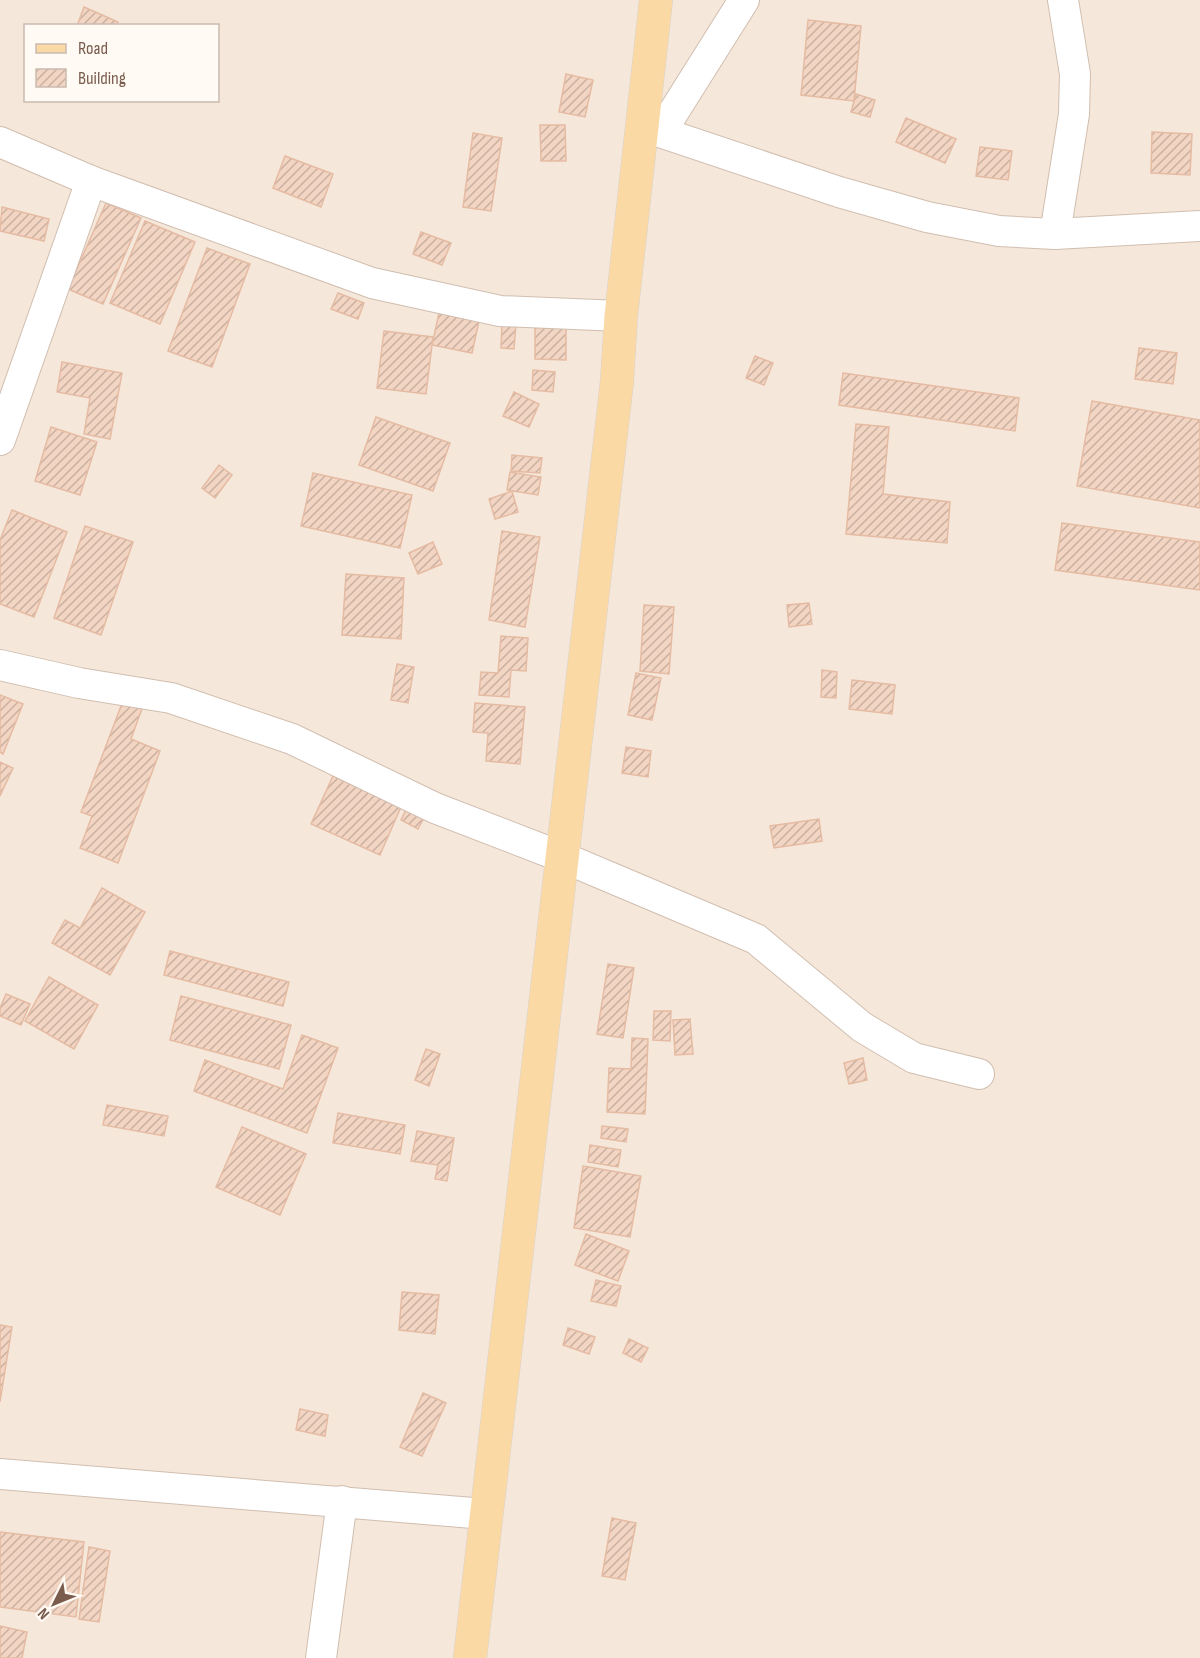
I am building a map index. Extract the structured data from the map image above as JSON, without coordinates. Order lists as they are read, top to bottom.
{
  "legend": ["Road", "Building"],
  "north": "bottom left"
}
